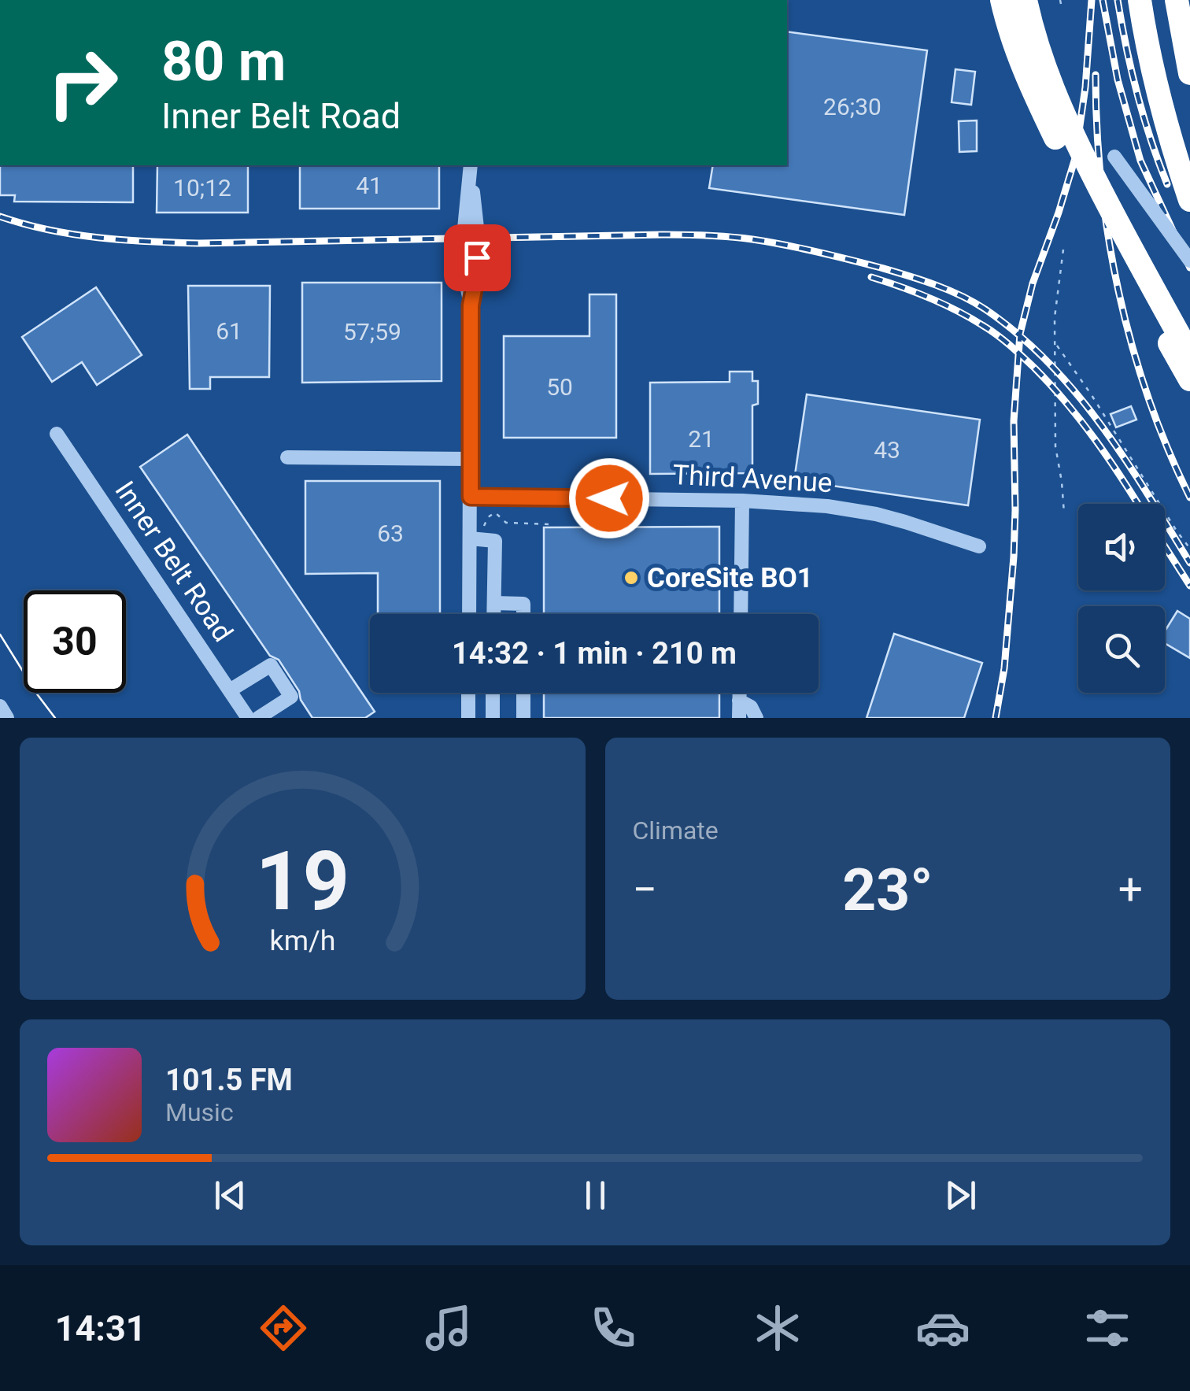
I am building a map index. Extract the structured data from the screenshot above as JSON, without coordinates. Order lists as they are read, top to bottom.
{
  "streets": {
    "street": ["Third Avenue", "Inner Belt Road"]
  },
  "places": ["CoreSite BO1"],
  "house_numbers": [
    "26;30",
    "41",
    "10;12",
    "61",
    "57;59",
    "50",
    "21",
    "43",
    "63"
  ],
  "page": {
    "turn": ["80 m", "Inner Belt Road"],
    "limit": "30",
    "trip": "14:32 · 1 min · 210 m",
    "tile": "Climate",
    "heat": ["−", "23°", "+"],
    "song": ["101.5 FM", "Music"],
    "tabs": "14:31",
    "gauge": ["19", "km/h"]
  }
}
